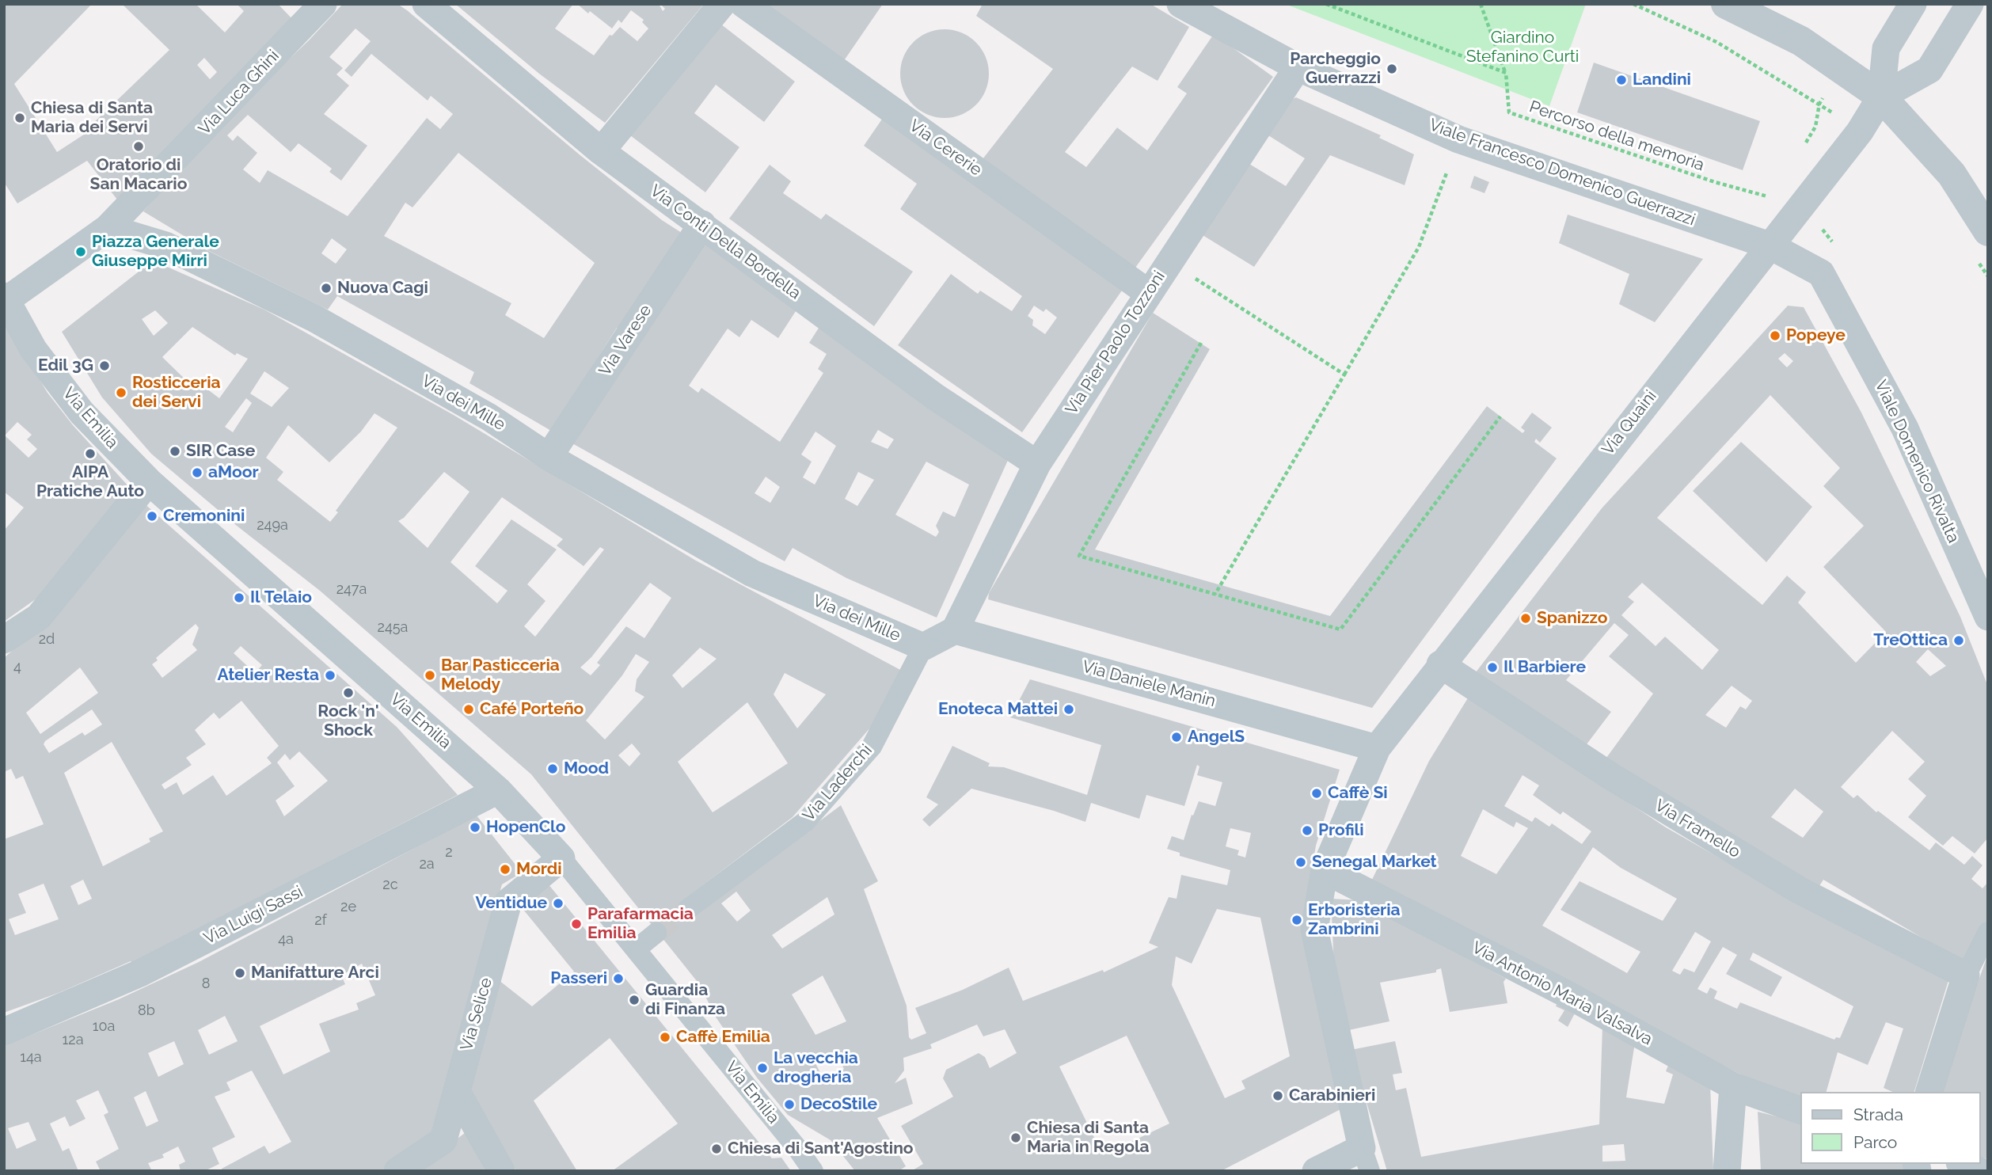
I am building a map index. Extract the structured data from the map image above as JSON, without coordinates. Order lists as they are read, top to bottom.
{
  "streets": {
    "street": [
      "Via Luca Ghini",
      "Via Cererie",
      "Viale Francesco Domenico Guerrazzi",
      "Via Conti Della Bordella",
      "Via Varese",
      "Via Pier Paolo Tozzoni",
      "Via dei Mille",
      "Via Emilia",
      "Via Quaini",
      "Viale Domenico Rivalta",
      "Via Daniele Manin",
      "Via Laderchi",
      "Via Framello",
      "Via Luigi Sassi",
      "Via Antonio Maria Valsalva",
      "Via Selice"
    ],
    "path": ["Percorso della memoria"]
  },
  "crossings": [
    ["Via Luca Ghini", "Via dei Mille"],
    ["Via Cererie", "Via Pier Paolo Tozzoni"],
    ["Viale Francesco Domenico Guerrazzi", "Via Pier Paolo Tozzoni"],
    ["Viale Francesco Domenico Guerrazzi", "Via Quaini"],
    ["Viale Francesco Domenico Guerrazzi", "Viale Domenico Rivalta"],
    ["Via Conti Della Bordella", "Via Varese"],
    ["Via Conti Della Bordella", "Via Pier Paolo Tozzoni"],
    ["Via Varese", "Via dei Mille"],
    ["Via Pier Paolo Tozzoni", "Via Daniele Manin"],
    ["Via dei Mille", "Via Laderchi"],
    ["Via Emilia", "Via Luigi Sassi"],
    ["Via Emilia", "Via Selice"],
    ["Via Quaini", "Viale Domenico Rivalta"],
    ["Via Quaini", "Via Daniele Manin"],
    ["Via Quaini", "Via Framello"],
    ["Via Quaini", "Via Antonio Maria Valsalva"]
  ],
  "parks": ["Giardino Stefanino Curti"],
  "places": [
    "Parcheggio Guerrazzi",
    "Landini",
    "Chiesa di Santa Maria dei Servi",
    "Oratorio di San Macario",
    "Piazza Generale Giuseppe Mirri",
    "Nuova Cagi",
    "Popeye",
    "Edil 3G",
    "Rosticceria dei Servi",
    "SIR Case",
    "AIPA Pratiche Auto",
    "aMoor",
    "Cremonini",
    "Il Telaio",
    "Spanizzo",
    "TreOttica",
    "Il Barbiere",
    "Atelier Resta",
    "Bar Pasticceria Melody",
    "Rock 'n' Shock",
    "Café Porteño",
    "Enoteca Mattei",
    "AngelS",
    "Mood",
    "Caffè Si",
    "HopenClo",
    "Profili",
    "Senegal Market",
    "Mordi",
    "Ventidue",
    "Erboristeria Zambrini",
    "Parafarmacia Emilia",
    "Manifatture Arci",
    "Passeri",
    "Guardia di Finanza",
    "Caffè Emilia",
    "La vecchia drogheria",
    "Carabinieri",
    "DecoStile",
    "Chiesa di Santa Maria in Regola",
    "Chiesa di Sant'Agostino"
  ],
  "house_numbers": [
    "249a",
    "247a",
    "245a",
    "2d",
    "4",
    "2",
    "2a",
    "2c",
    "2e",
    "2f",
    "4a",
    "8",
    "8b",
    "10a",
    "12a",
    "14a"
  ],
  "legend": ["Strada", "Parco"]
}
